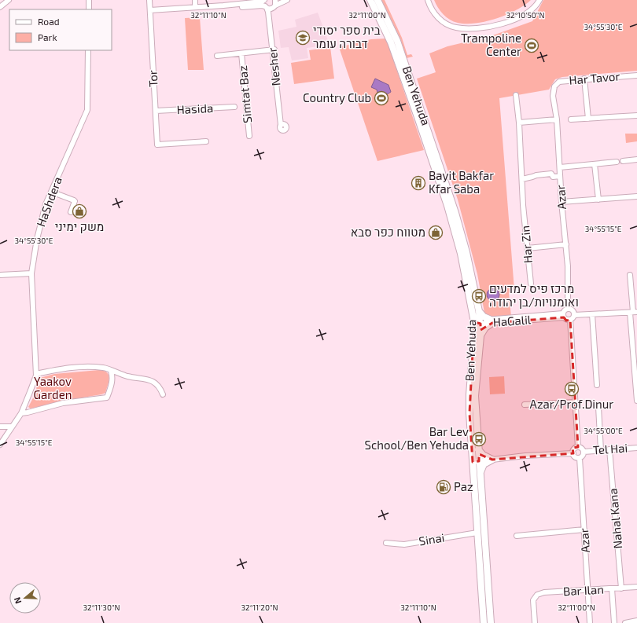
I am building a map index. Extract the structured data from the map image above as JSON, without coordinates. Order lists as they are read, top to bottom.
{
  "streets": {
    "main road": ["Ben Yehuda"],
    "street": [
      "Nesher",
      "Tor",
      "Har Tavor",
      "Simtat Baz",
      "Hasida",
      "Azar",
      "HaShdera",
      "Har Zin",
      "HaGalil",
      "Tel Hai",
      "Nahal Kana",
      "Sinai",
      "Bar Ilan"
    ]
  },
  "crossings": [
    ["Tor", "Hasida"],
    ["Har Tavor", "Azar"],
    ["Ben Yehuda", "HaGalil"],
    ["Ben Yehuda", "Sinai"],
    ["Azar", "HaGalil"],
    ["Azar", "Tel Hai"],
    ["Azar", "Bar Ilan"],
    ["Tel Hai", "Nahal Kana"],
    ["Nahal Kana", "Bar Ilan"]
  ],
  "parks": ["Yaakov Garden"],
  "places": {
    "school or university": ["בית ספר יסודי דבורה עומר"],
    "sports": ["Trampoline Center", "Country Club"],
    "building": ["Bayit Bakfar Kfar Saba"],
    "shop": ["משק ימיני", "מטווח כפר סבא"],
    "bus stop": ["מרכז פיס למדעים ואומנויות/בן יהודה", "Azar/Prof.Dinur", "Bar Lev School/Ben Yehuda"],
    "fuel station": ["Paz"]
  },
  "legend": ["Road", "Park"],
  "north": "left",
  "coordinates": [
    "32°11'10\"N",
    "32°11'00\"N",
    "32°10'50\"N",
    "34°55'30\"E",
    "34°55'15\"E",
    "34°55'00\"E",
    "32°11'30\"N",
    "32°11'20\"N"
  ]
}
